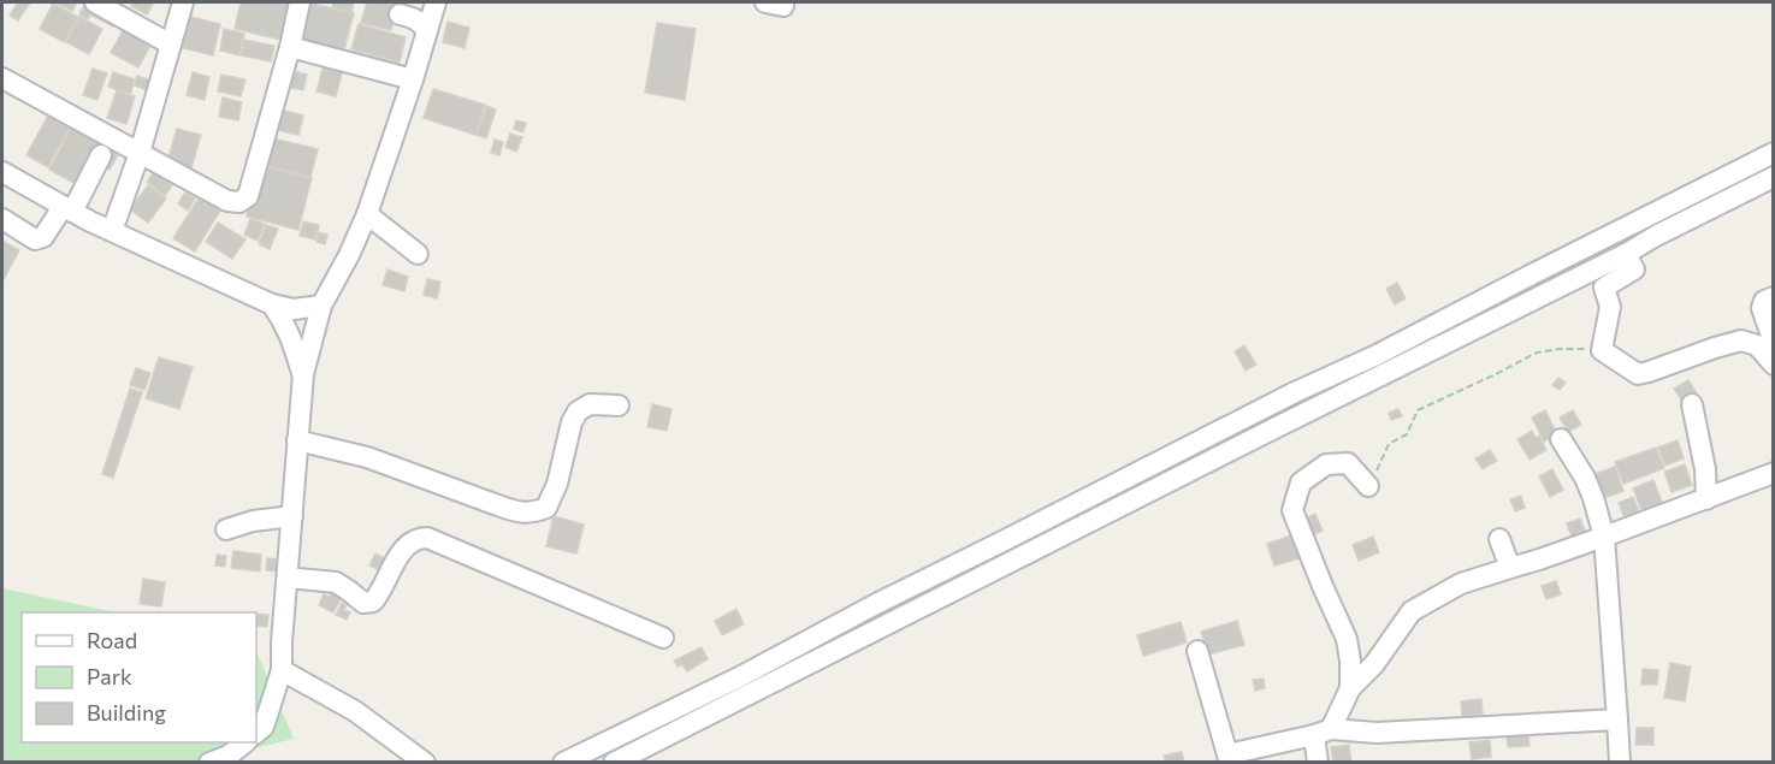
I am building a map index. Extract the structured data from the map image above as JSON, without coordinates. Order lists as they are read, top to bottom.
{
  "legend": ["Road", "Park", "Building"]
}
